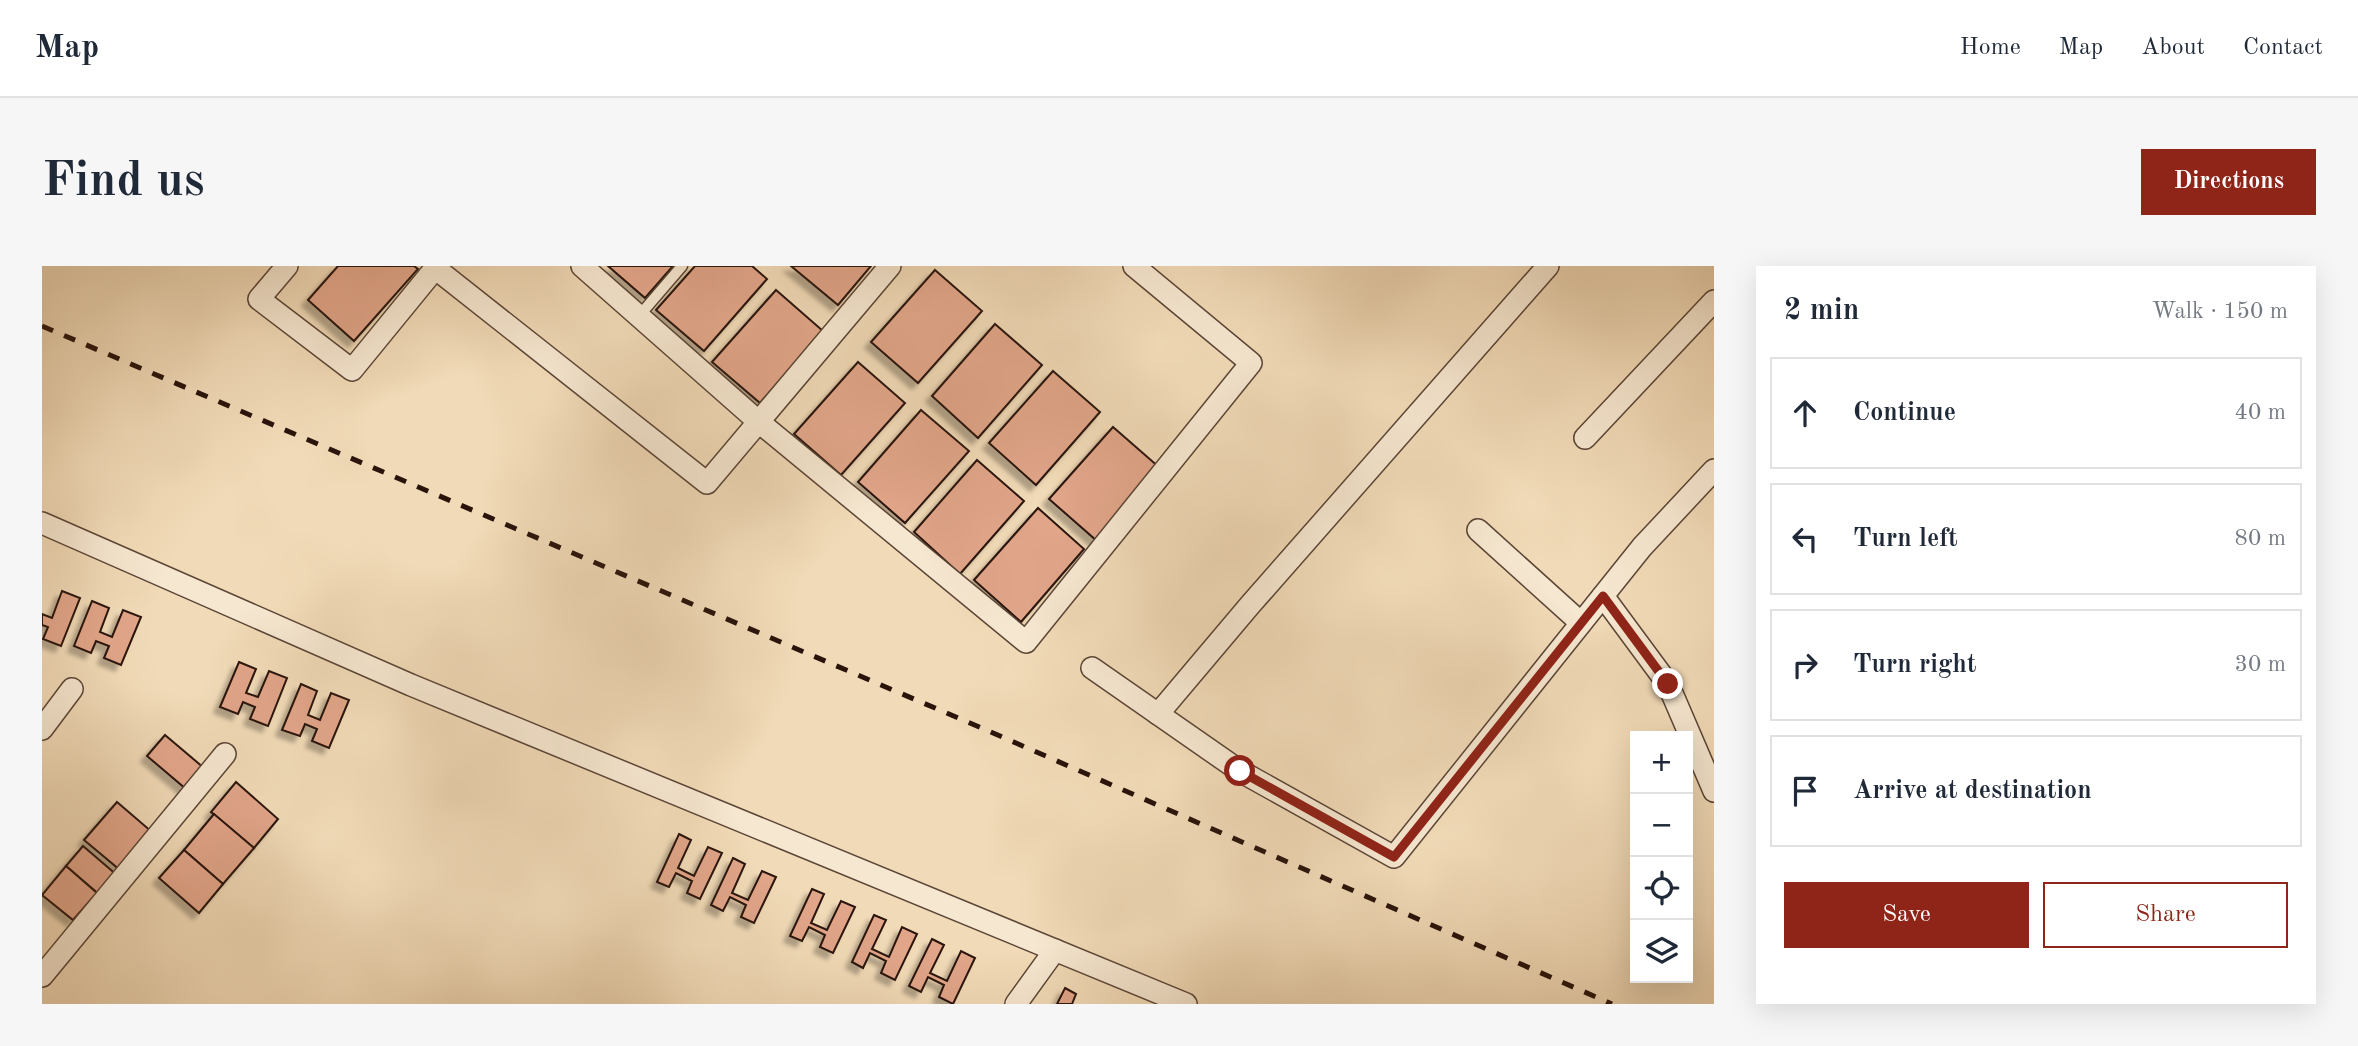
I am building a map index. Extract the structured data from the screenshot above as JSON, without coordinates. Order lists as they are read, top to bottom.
{
  "page": {
    "header": "Map",
    "nav": [
      "Home",
      "Map",
      "About",
      "Contact"
    ],
    "buttons": [
      "Directions",
      ["Save", "Share"]
    ],
    "title": "Find us",
    "heading": ["2 min", "Walk · 150 m"],
    "list": [
      ["Continue", "40 m"],
      ["Turn left", "80 m"],
      ["Turn right", "30 m"],
      "Arrive at destination"
    ],
    "map_buttons": ["+", "−"]
  }
}
